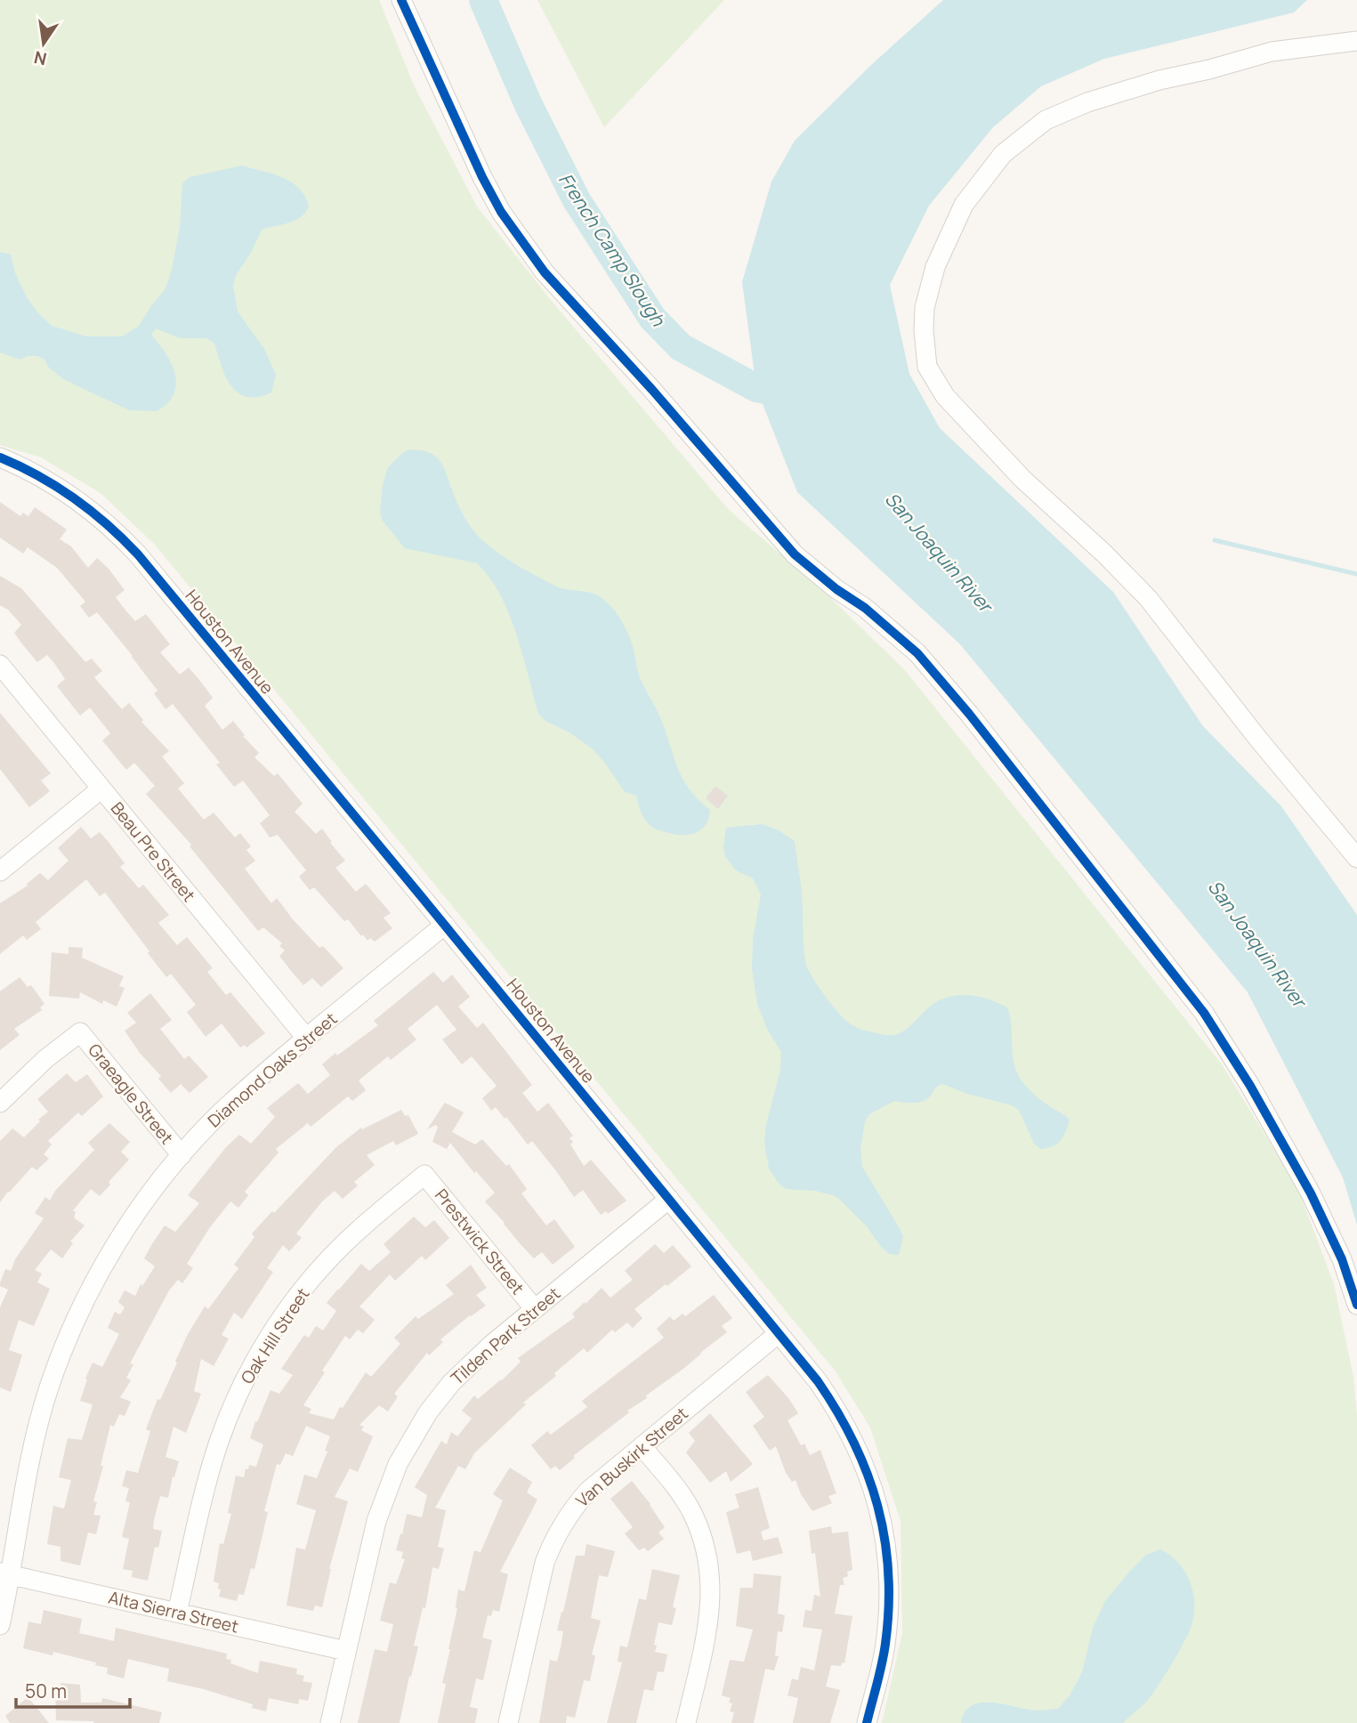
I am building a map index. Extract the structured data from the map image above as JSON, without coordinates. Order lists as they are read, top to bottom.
{
  "streets": {
    "street": [
      "Houston Avenue",
      "Beau Pre Street",
      "Diamond Oaks Street",
      "Graeagle Street",
      "Prestwick Street",
      "Oak Hill Street",
      "Tilden Park Street",
      "Van Buskirk Street",
      "Alta Sierra Street"
    ]
  },
  "crossings": [
    ["Houston Avenue", "Diamond Oaks Street"],
    ["Houston Avenue", "Tilden Park Street"],
    ["Houston Avenue", "Van Buskirk Street"],
    ["Beau Pre Street", "Diamond Oaks Street"],
    ["Diamond Oaks Street", "Graeagle Street"],
    ["Diamond Oaks Street", "Alta Sierra Street"],
    ["Prestwick Street", "Oak Hill Street"],
    ["Prestwick Street", "Tilden Park Street"],
    ["Oak Hill Street", "Alta Sierra Street"],
    ["Tilden Park Street", "Alta Sierra Street"]
  ],
  "water": ["French Camp Slough", "San Joaquin River"],
  "scale_bar": "50 m",
  "north": "bottom"
}
